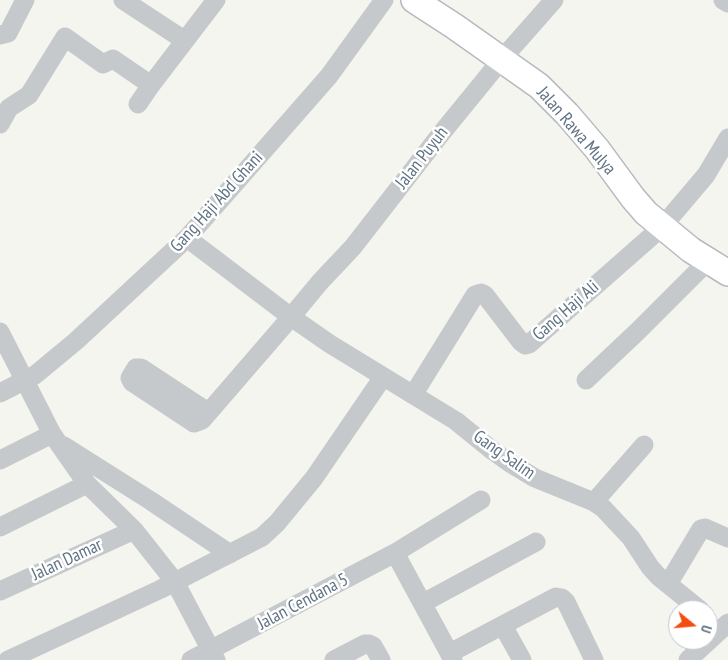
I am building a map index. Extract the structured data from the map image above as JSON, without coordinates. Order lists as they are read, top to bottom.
{
  "streets": {
    "main road": ["Jalan Rawa Mulya"],
    "street": [
      "Jalan Puyuh",
      "Gang Haji Abd Ghani",
      "Gang Haji Ali",
      "Gang Salim",
      "Jalan Damar",
      "Jalan Cendana 5"
    ]
  },
  "crossings": [
    ["Jalan Rawa Mulya", "Jalan Puyuh"],
    ["Jalan Rawa Mulya", "Gang Haji Ali"],
    ["Jalan Puyuh", "Gang Salim"],
    ["Gang Haji Abd Ghani", "Gang Salim"],
    ["Gang Haji Ali", "Gang Salim"]
  ],
  "north": "right"
}
